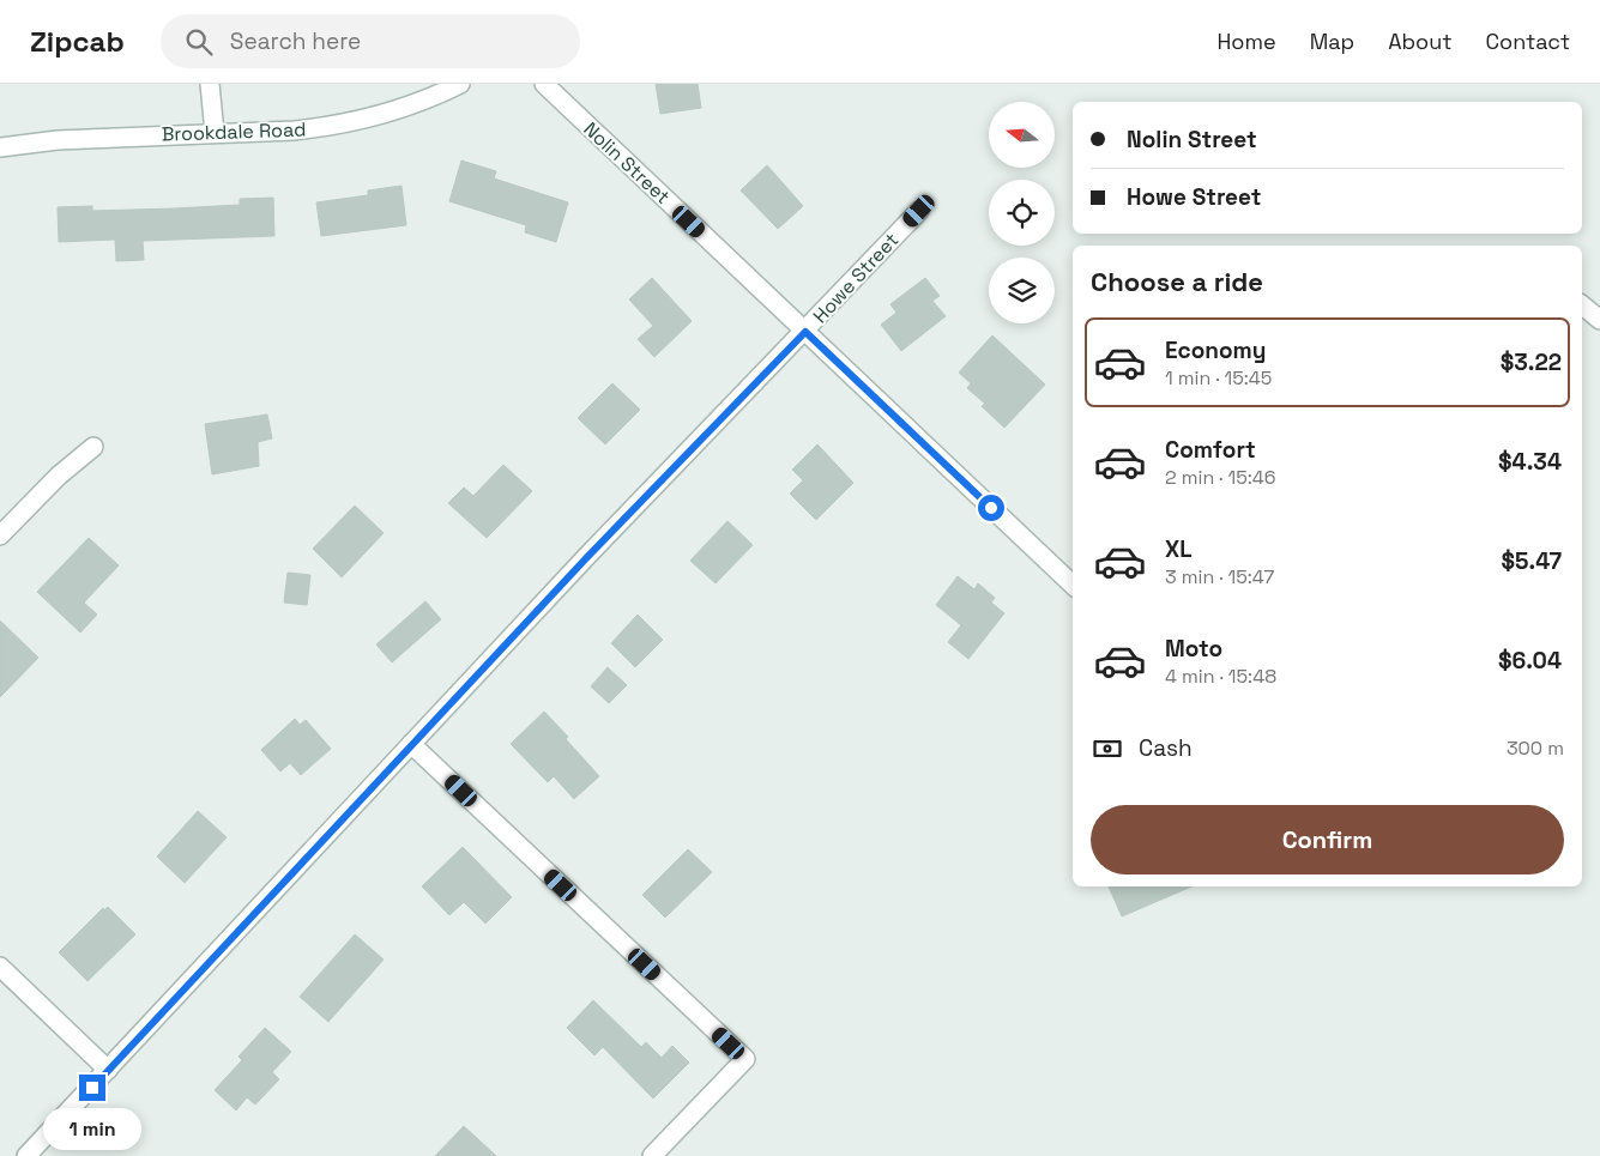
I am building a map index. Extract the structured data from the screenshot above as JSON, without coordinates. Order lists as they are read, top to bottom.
{
  "streets": {
    "street": ["Brookdale Road", "Nolin Street", "Howe Street"]
  },
  "crossings": [
    ["Nolin Street", "Howe Street"]
  ],
  "north": "left",
  "page": {
    "header": "Zipcab",
    "search": "Search here",
    "nav": [
      "Home",
      "Map",
      "About",
      "Contact"
    ],
    "banner": ["Nolin Street", "Howe Street"],
    "heading": "Choose a ride",
    "list": [
      {
        "name": "Economy",
        "note": "1 min · 15:45",
        "value": "$3.22"
      },
      {
        "name": "Comfort",
        "note": "2 min · 15:46",
        "value": "$4.34"
      },
      {
        "name": "XL",
        "note": "3 min · 15:47",
        "value": "$5.47"
      },
      {
        "name": "Moto",
        "note": "4 min · 15:48",
        "value": "$6.04"
      }
    ],
    "pay": ["Cash", "300 m"],
    "buttons": "Confirm",
    "bubble": "1 min"
  }
}
